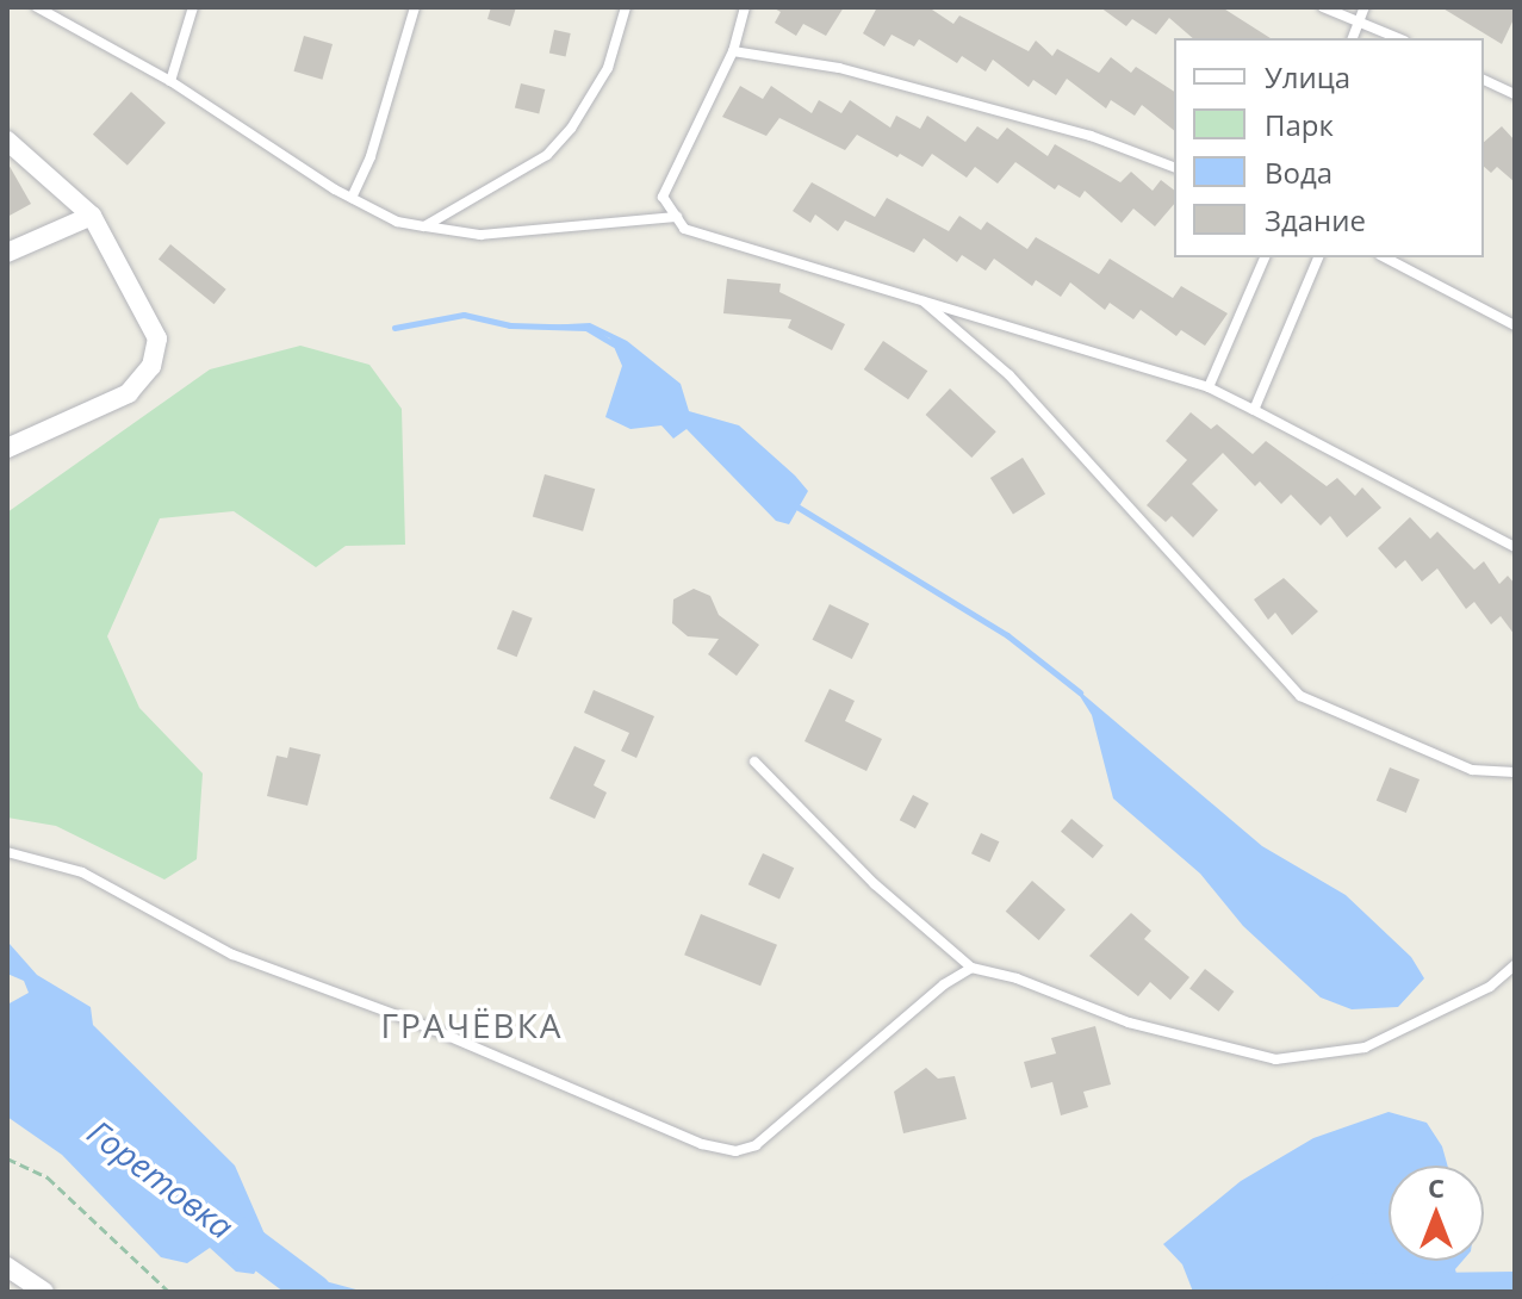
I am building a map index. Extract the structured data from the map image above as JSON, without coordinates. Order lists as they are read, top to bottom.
{
  "districts": ["ГРАЧЁВКА"],
  "water": ["Горетовка"],
  "legend": [
    "Улица",
    "Парк",
    "Вода",
    "Здание"
  ],
  "north": "top"
}
